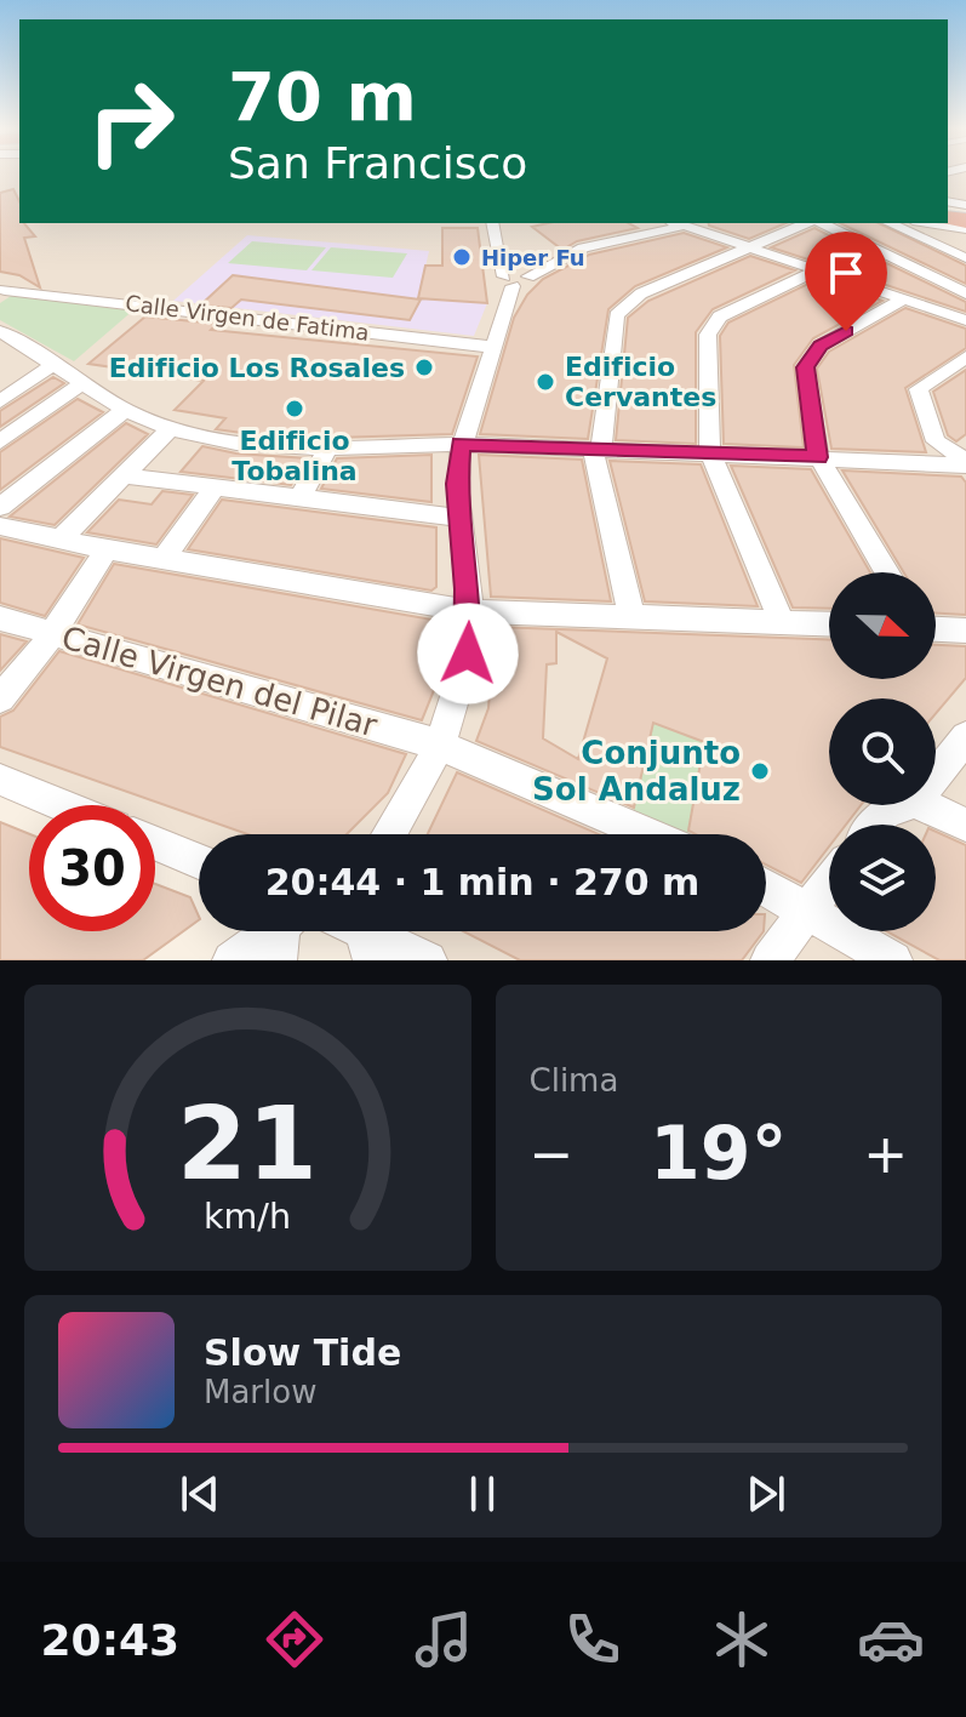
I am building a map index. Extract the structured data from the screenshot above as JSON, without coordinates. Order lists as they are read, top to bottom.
{
  "streets": {
    "street": ["Calle Virgen de Fatima", "Calle Virgen del Pilar"]
  },
  "places": [
    "Hiper Fu",
    "Edificio Los Rosales",
    "Edificio Cervantes",
    "Edificio Tobalina",
    "Conjunto Sol Andaluz"
  ],
  "north": "right",
  "page": {
    "turn": ["70 m", "San Francisco"],
    "limit": "30",
    "trip": "20:44 · 1 min · 270 m",
    "tile": "Clima",
    "heat": ["−", "19°", "+"],
    "song": ["Slow Tide", "Marlow"],
    "tabs": "20:43",
    "gauge": ["21", "km/h"]
  }
}
